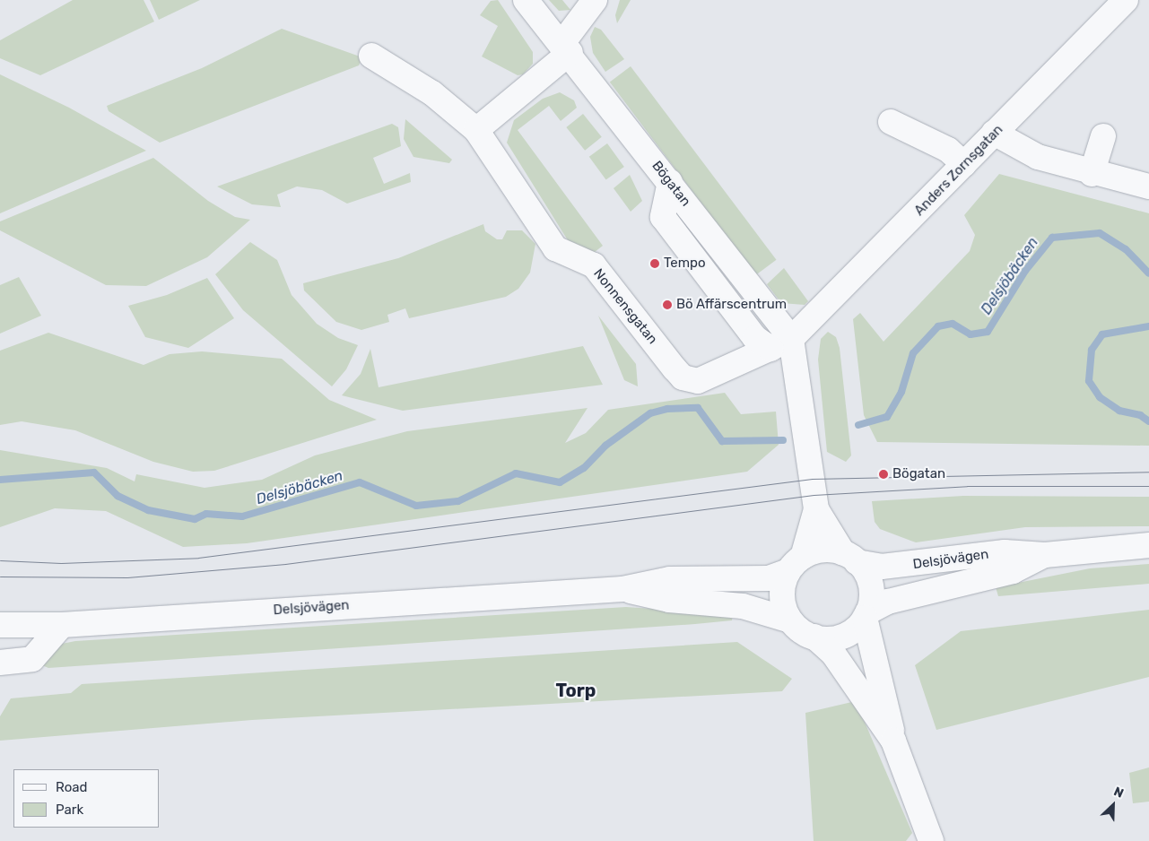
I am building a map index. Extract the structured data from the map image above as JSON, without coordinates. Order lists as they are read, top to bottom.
{
  "streets": {
    "street": [
      "Anders Zornsgatan",
      "Bögatan",
      "Nonnensgatan",
      "Delsjövägen"
    ]
  },
  "crossings": [
    ["Anders Zornsgatan", "Bögatan"],
    ["Anders Zornsgatan", "Nonnensgatan"],
    ["Bögatan", "Nonnensgatan"],
    ["Bögatan", "Delsjövägen"]
  ],
  "districts": ["Torp"],
  "water": ["Delsjöbäcken"],
  "places": ["Tempo", "Bö Affärscentrum", "Bögatan"],
  "legend": ["Road", "Park"],
  "north": "top right"
}
